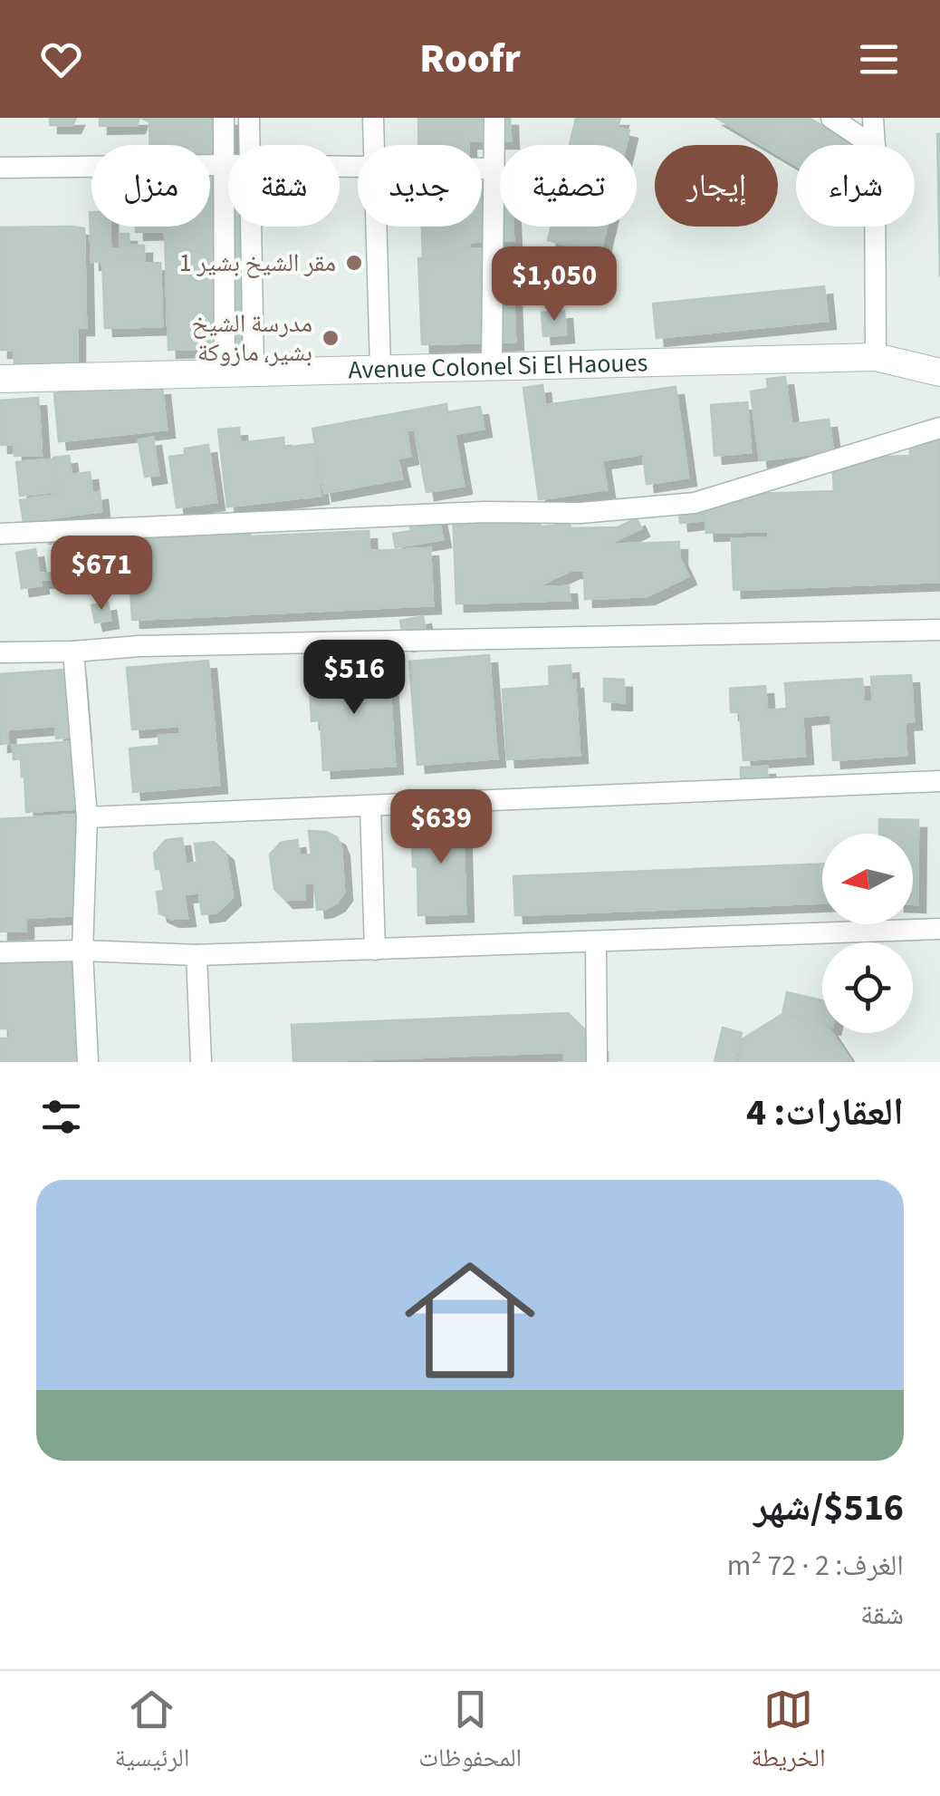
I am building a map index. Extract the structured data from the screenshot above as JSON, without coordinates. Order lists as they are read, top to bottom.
{
  "streets": {
    "street": ["Avenue Colonel Si El Haoues"]
  },
  "places": ["مقر الشيخ بشير 1", "مدرسة الشيخ بشير، مازوكة"],
  "north": "left",
  "page": {
    "header": "Roofr",
    "chip": [
      "شراء",
      "إيجار",
      "تصفية",
      "جديد",
      "شقة",
      "منزل"
    ],
    "price": [
      "$1,050",
      "$671",
      "$516",
      "$639"
    ],
    "heading": "العقارات: 4",
    "list": [
      {
        "name": "$516/شهر",
        "note": "الغرف: 2 · 72 m² · شقة"
      }
    ],
    "tabs": ["الخريطة", "المحفوظات", "الرئيسية"]
  }
}
